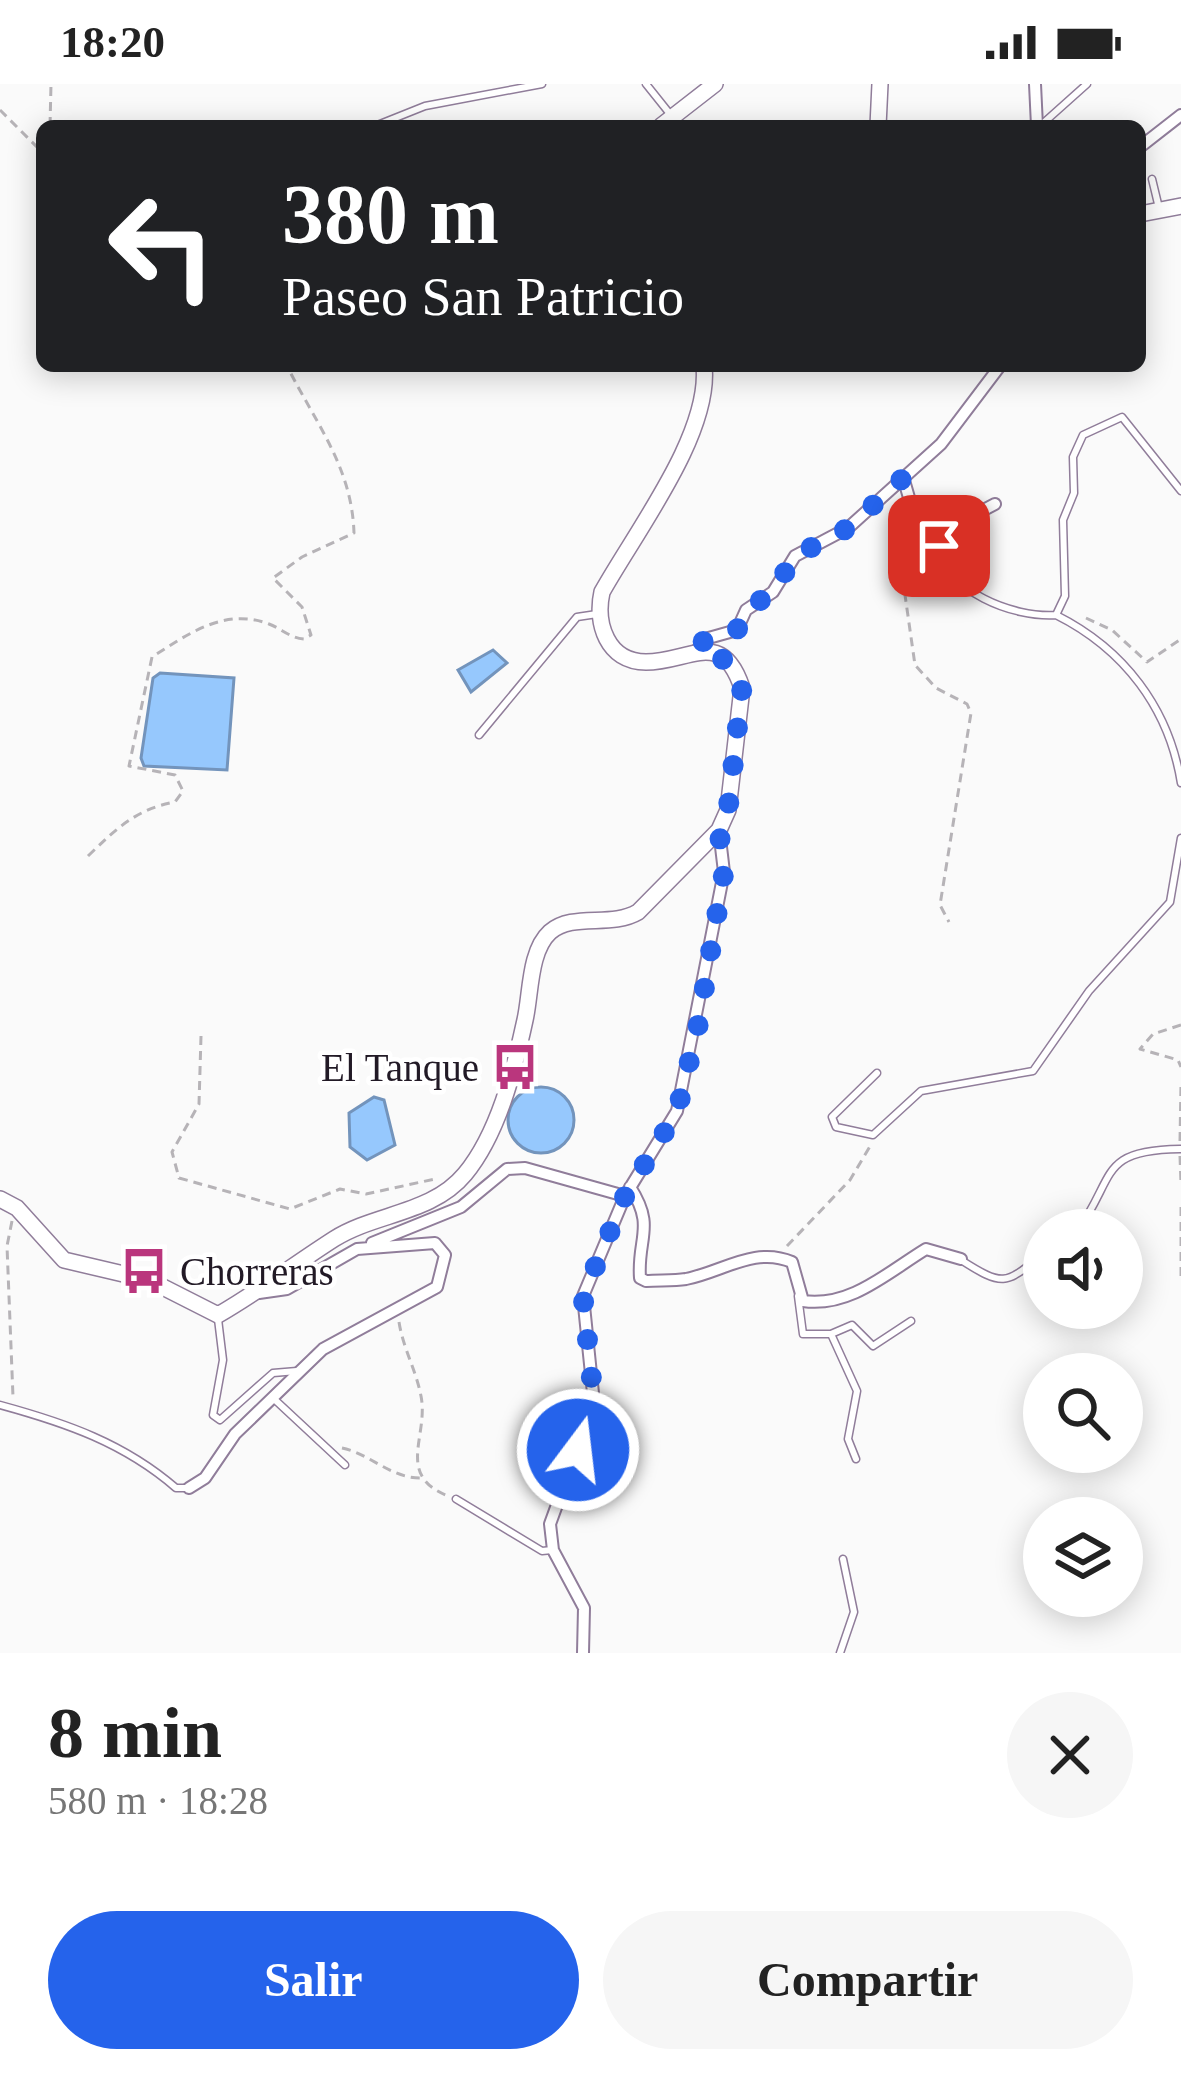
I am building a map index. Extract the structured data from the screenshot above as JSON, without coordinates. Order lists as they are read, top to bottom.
{
  "places": {
    "bus stop": ["El Tanque", "Chorreras"]
  },
  "page": {
    "status": "18:20",
    "turn": ["380 m", "Paseo San Patricio"],
    "heading": ["8 min", "580 m · 18:28"],
    "buttons": ["Salir", "Compartir"]
  }
}
